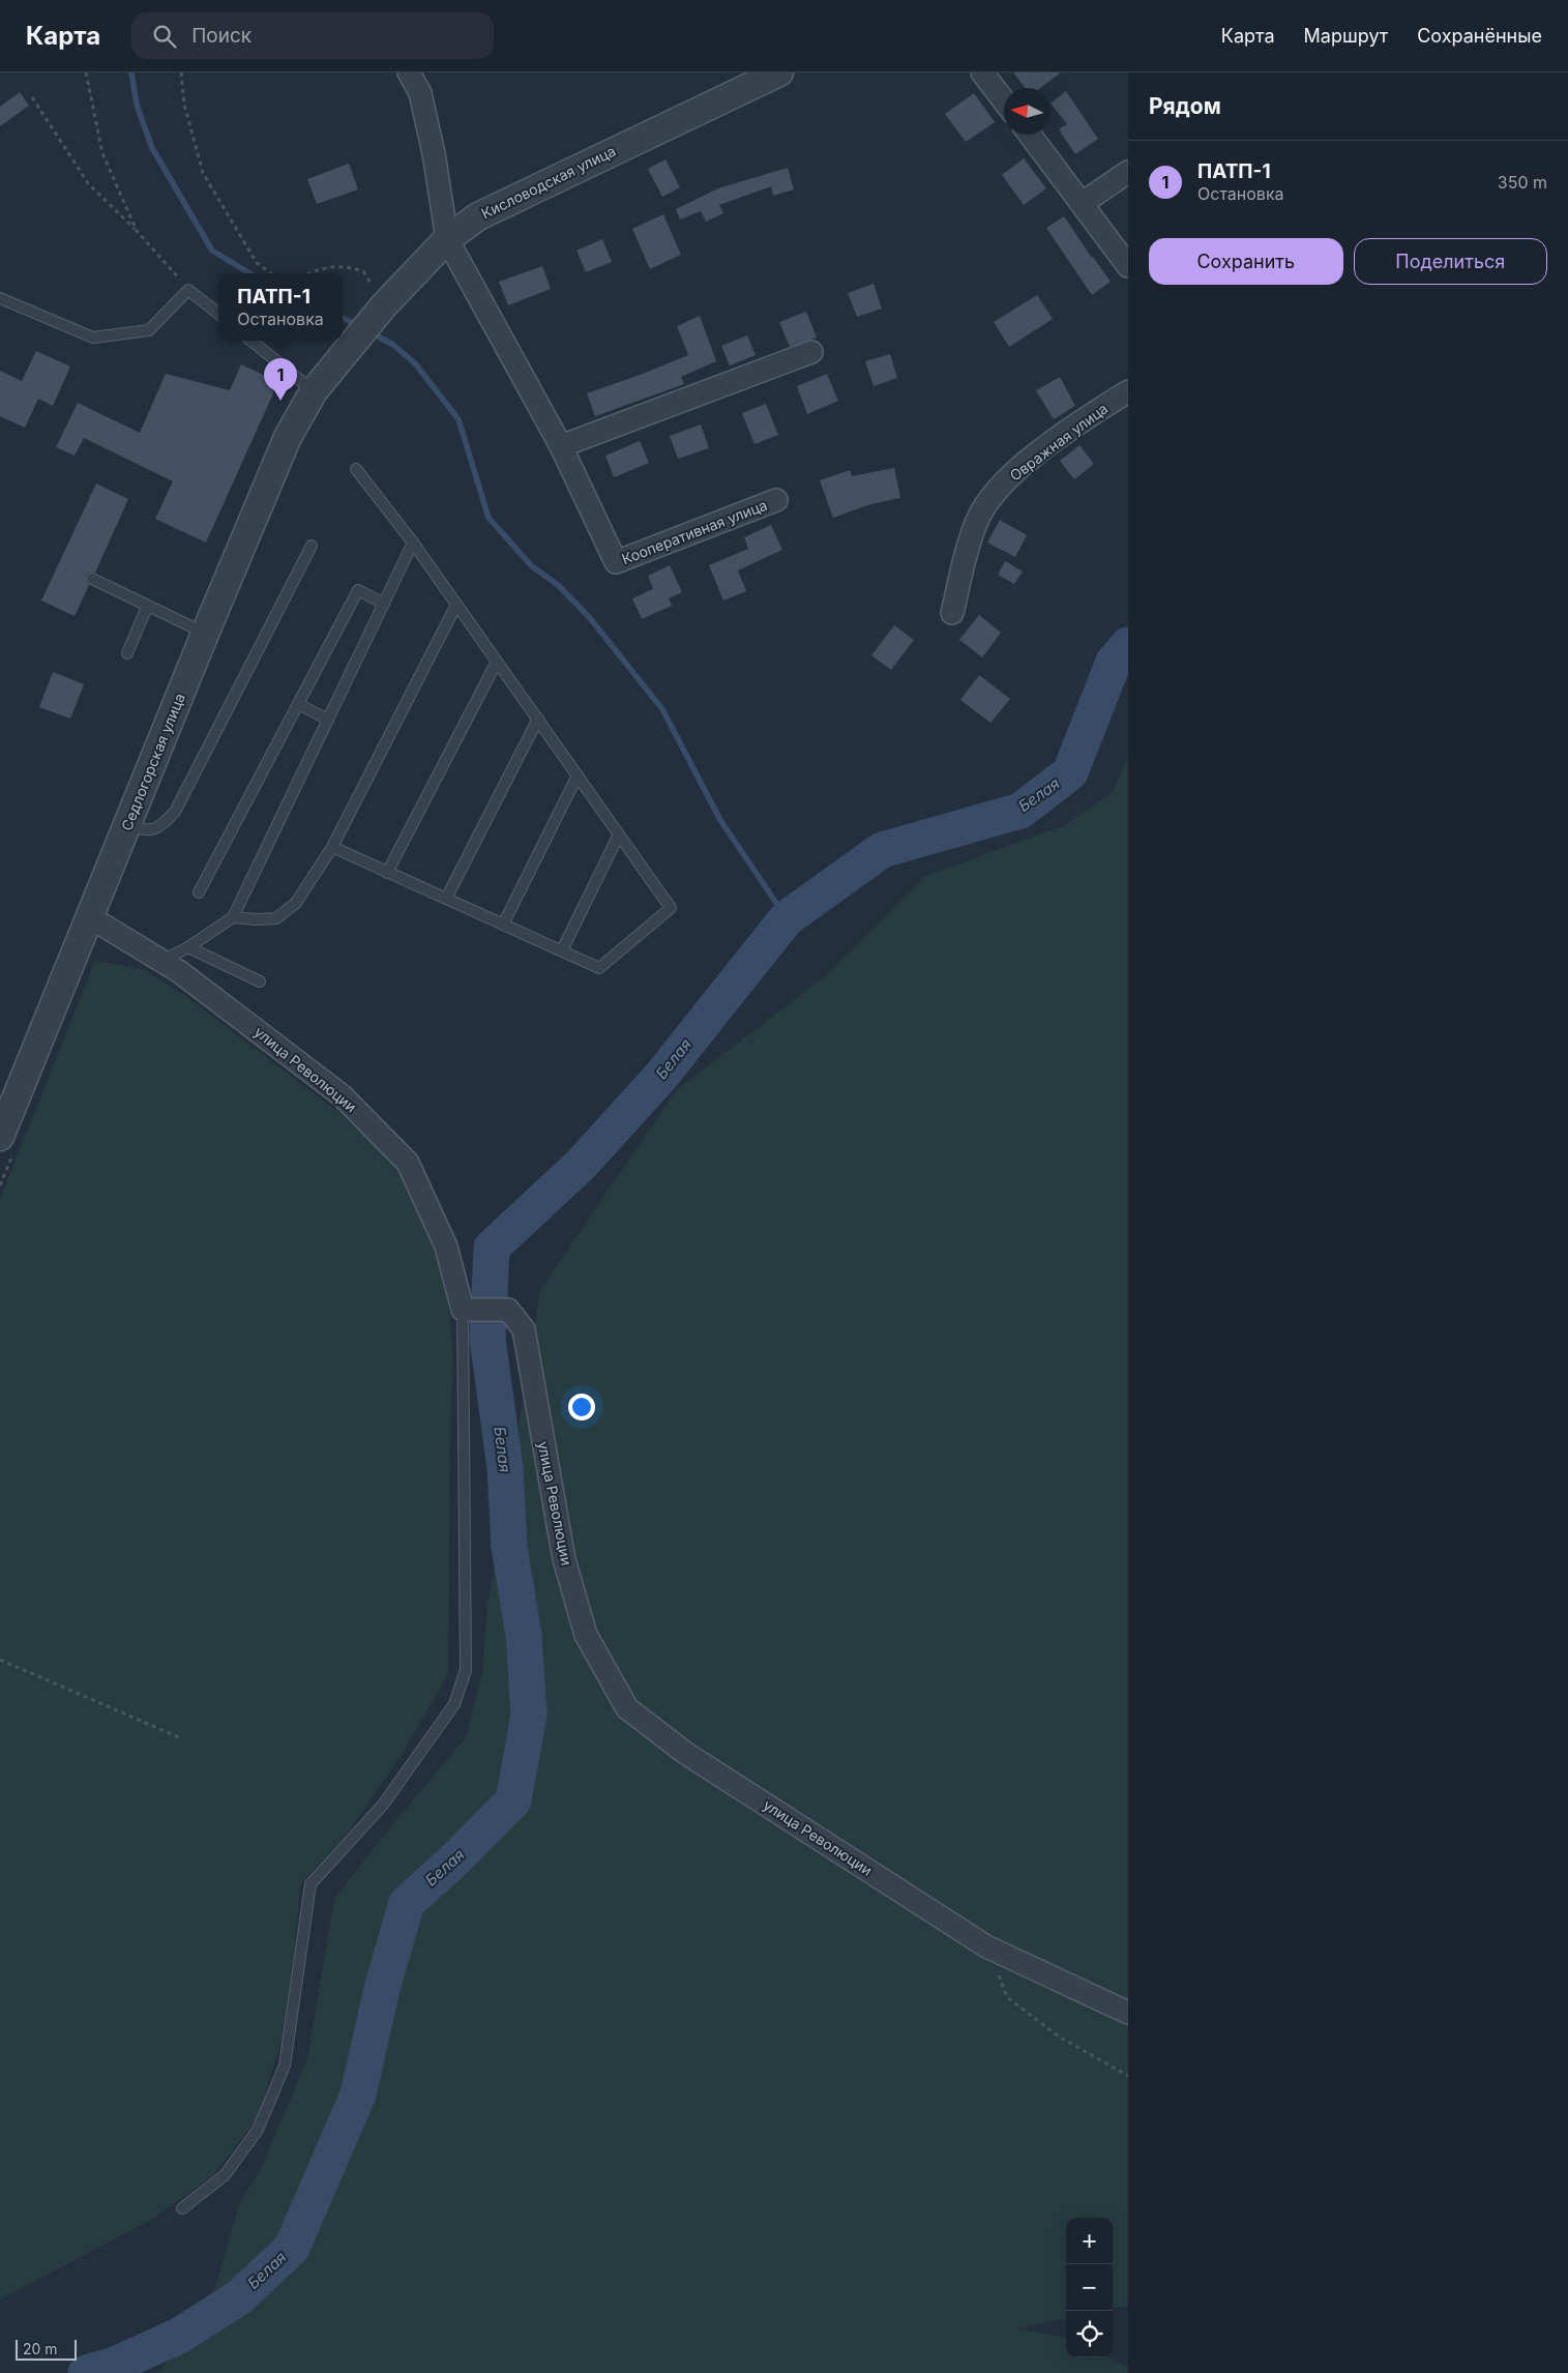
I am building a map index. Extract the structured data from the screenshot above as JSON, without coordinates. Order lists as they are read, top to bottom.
{
  "streets": {
    "street": [
      "Кисловодская улица",
      "Овражная улица",
      "Кооперативная улица",
      "Седлогорская улица",
      "улица Революции"
    ]
  },
  "crossings": [
    ["Кисловодская улица", "Кооперативная улица"],
    ["Кисловодская улица", "Седлогорская улица"],
    ["Седлогорская улица", "улица Революции"]
  ],
  "water": ["Белая"],
  "scale_bar": "20 m",
  "north": "left",
  "page": {
    "header": "Карта",
    "search": "Поиск",
    "nav": ["Карта", "Маршрут", "Сохранённые"],
    "heading": "Рядом",
    "list": [
      {
        "mark": "1",
        "name": "ПАТП-1",
        "note": "Остановка",
        "value": "350 m"
      }
    ],
    "buttons": ["Сохранить", "Поделиться"],
    "popup": ["ПАТП-1", "Остановка"],
    "pins": "1",
    "map_buttons": ["+", "−"],
    "scale": "20 m"
  }
}
